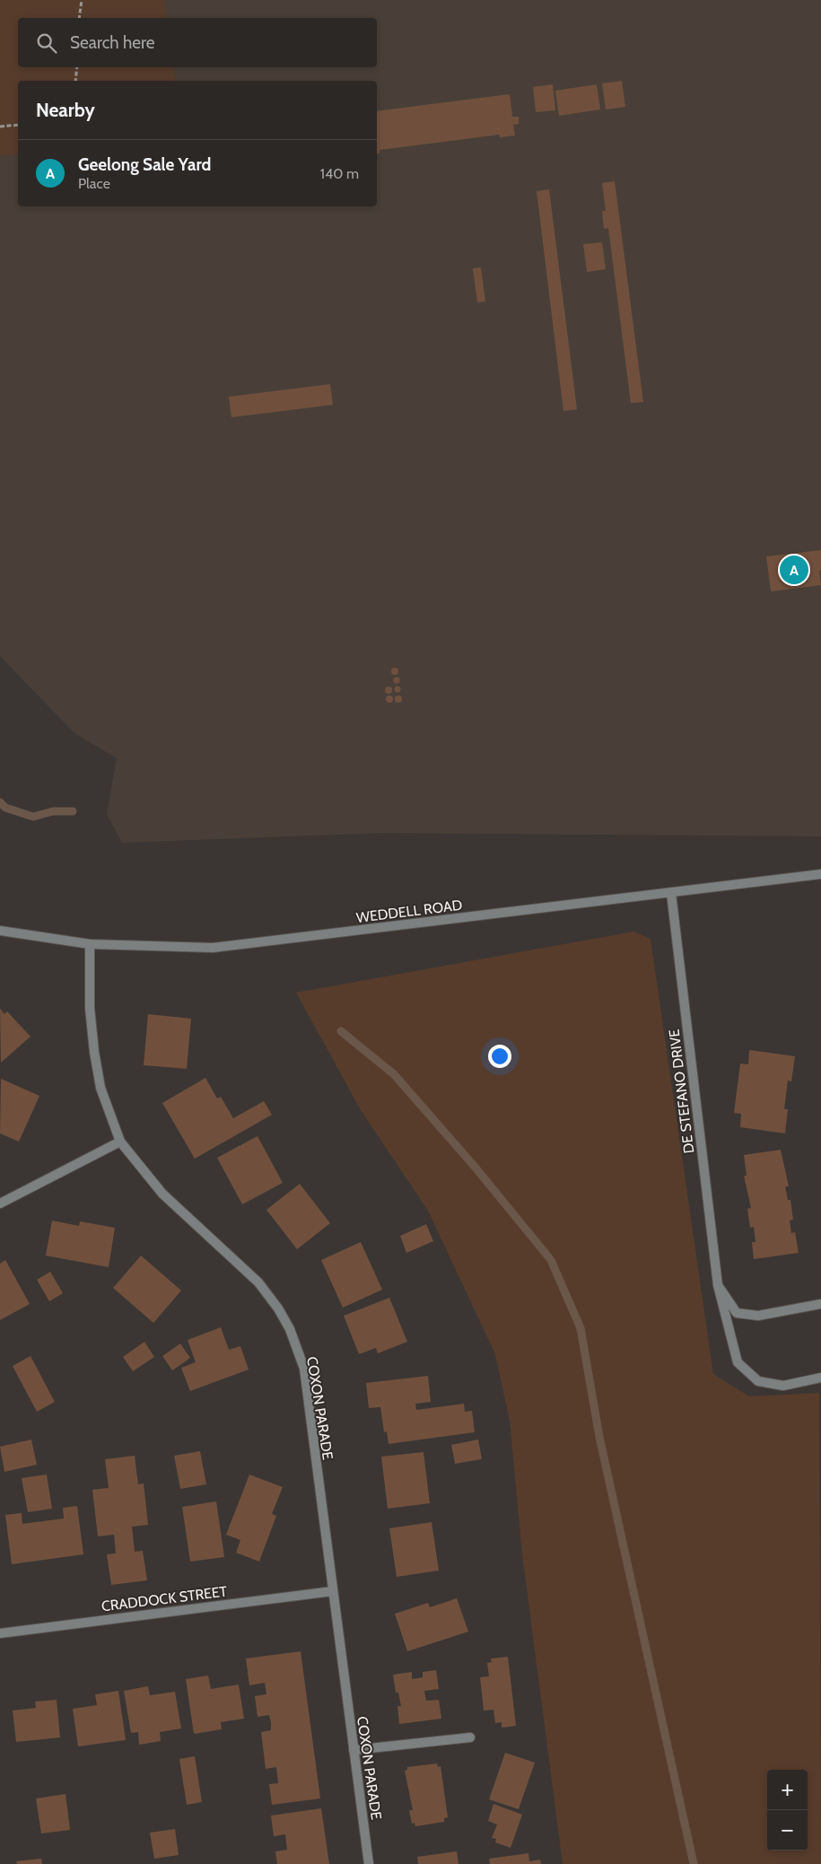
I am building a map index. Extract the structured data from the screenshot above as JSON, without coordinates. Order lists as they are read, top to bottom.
{
  "streets": {
    "street": [
      "WEDDELL ROAD",
      "DE STEFANO DRIVE",
      "COXON PARADE",
      "CRADDOCK STREET"
    ]
  },
  "crossings": [
    ["WEDDELL ROAD", "DE STEFANO DRIVE"],
    ["WEDDELL ROAD", "COXON PARADE"],
    ["COXON PARADE", "CRADDOCK STREET"]
  ],
  "page": {
    "search": "Search here",
    "heading": "Nearby",
    "list": [
      {
        "mark": "A",
        "name": "Geelong Sale Yard",
        "note": "Place",
        "value": "140 m"
      }
    ],
    "pins": "A",
    "map_buttons": ["+", "−"]
  }
}
